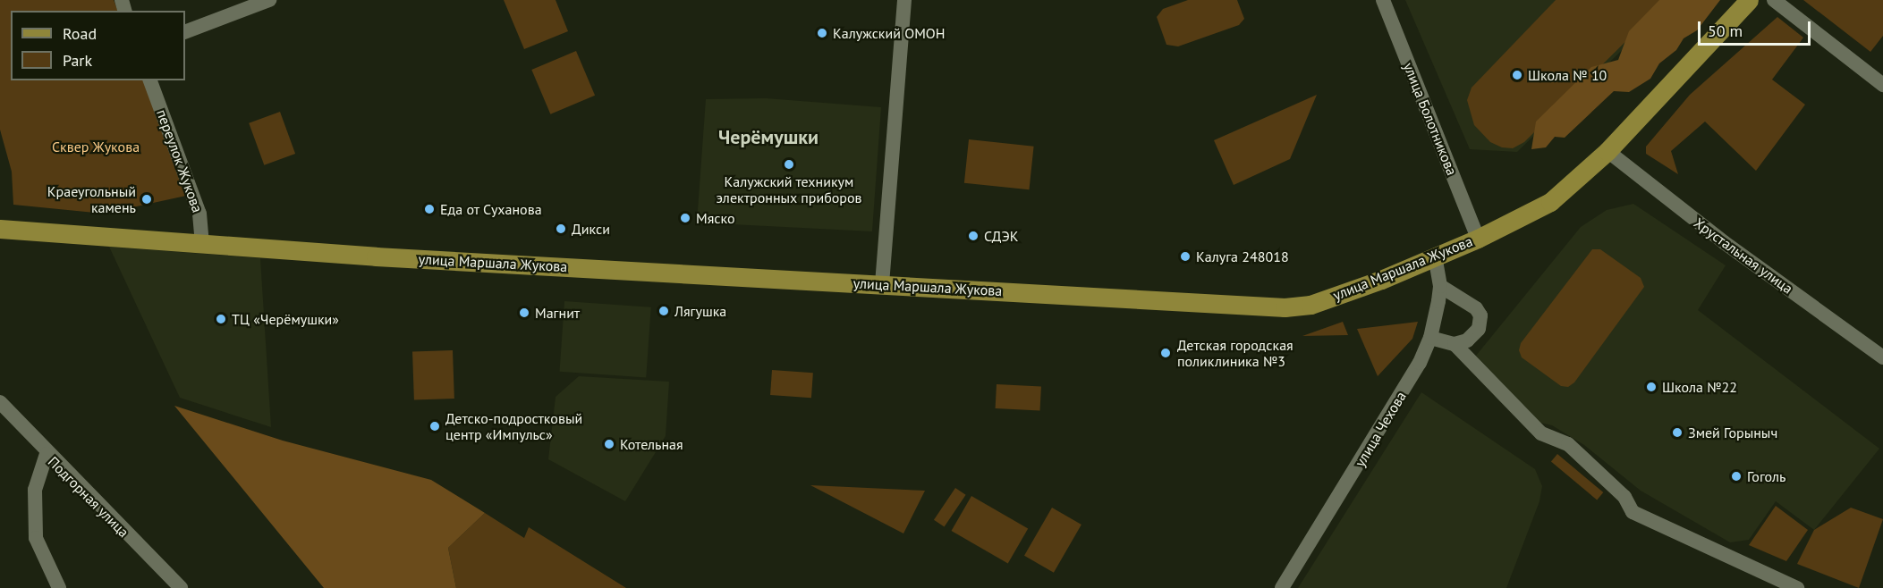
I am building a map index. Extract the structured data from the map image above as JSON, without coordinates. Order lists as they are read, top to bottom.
{
  "streets": {
    "main road": ["улица Маршала Жукова"],
    "street": [
      "улица Болотникова",
      "переулок Жукова",
      "Хрустальная улица",
      "улица Чехова",
      "Подгорная улица"
    ]
  },
  "crossings": [
    ["улица Болотникова", "улица Маршала Жукова"],
    ["переулок Жукова", "улица Маршала Жукова"],
    ["Хрустальная улица", "улица Маршала Жукова"],
    ["улица Маршала Жукова", "улица Чехова"]
  ],
  "districts": ["Черёмушки"],
  "parks": ["Сквер Жукова"],
  "places": [
    "Калужский ОМОН",
    "Школа № 10",
    "Калужский техникум электронных приборов",
    "Краеугольный камень",
    "Еда от Суханова",
    "Мяско",
    "Дикси",
    "СДЭК",
    "Калуга 248018",
    "Лягушка",
    "Магнит",
    "ТЦ «Черёмушки»",
    "Детская городская поликлиника №3",
    "Школа №22",
    "Детско-подростковый центр «Импульс»",
    "Змей Горыныч",
    "Котельная",
    "Гоголь"
  ],
  "legend": ["Road", "Park"],
  "scale_bar": "50 m"
}
